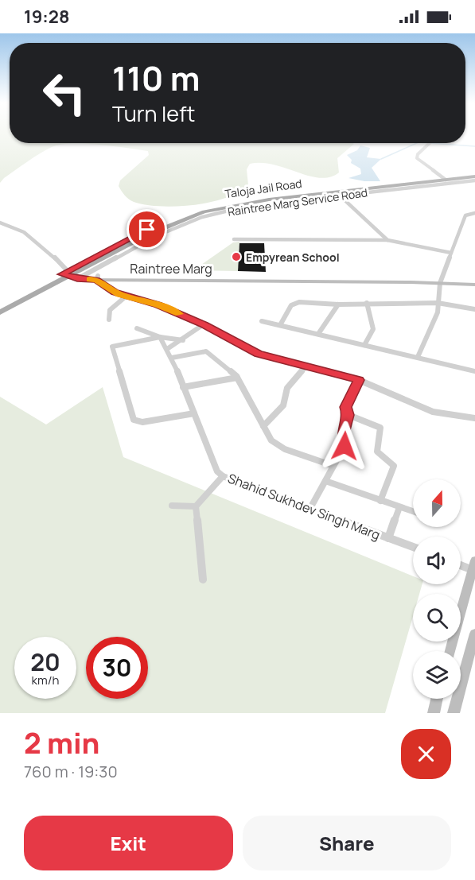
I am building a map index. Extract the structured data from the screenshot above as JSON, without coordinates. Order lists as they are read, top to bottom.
{
  "streets": {
    "main road": ["Taloja Jail Road", "Raintree Marg"],
    "street": ["Raintree Marg Service Road", "Shahid Sukhdev Singh Marg"]
  },
  "crossings": [
    ["Taloja Jail Road", "Raintree Marg"],
    ["Raintree Marg Service Road", "Raintree Marg"]
  ],
  "places": ["Empyrean School"],
  "north": "top",
  "page": {
    "status": "19:28",
    "turn": ["110 m", "Turn left"],
    "speed": "20 km/h",
    "limit": "30",
    "heading": ["2 min", "760 m · 19:30"],
    "buttons": ["Exit", "Share"]
  }
}
